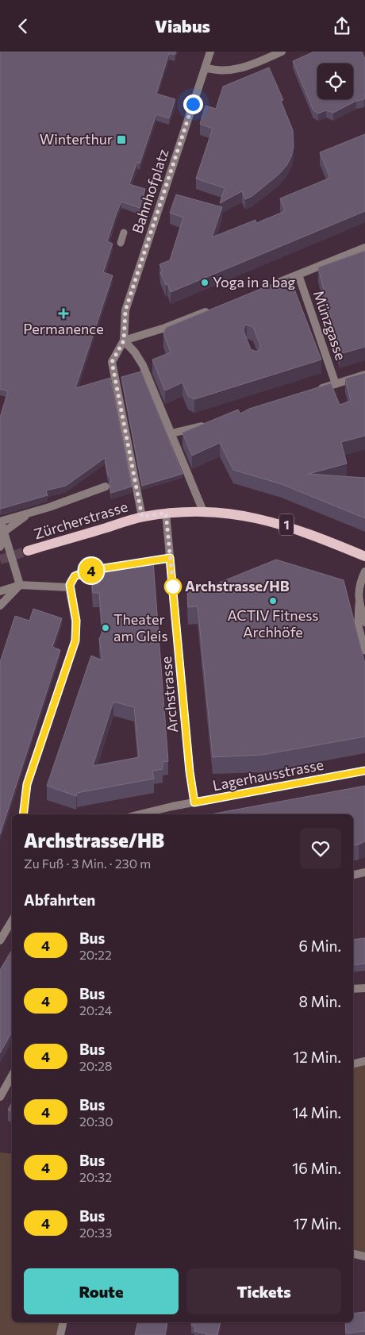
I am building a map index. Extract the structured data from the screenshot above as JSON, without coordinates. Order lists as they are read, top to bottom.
{
  "streets": {
    "main road": ["Zürcherstrasse", "1"],
    "street": [
      "Bahnhofplatz",
      "Münzgasse",
      "Archstrasse",
      "Lagerhausstrasse"
    ]
  },
  "crossings": [
    ["Bahnhofplatz", "Zürcherstrasse"],
    ["Zürcherstrasse", "1"],
    ["Zürcherstrasse", "Archstrasse"],
    ["1", "Archstrasse"],
    ["Archstrasse", "Lagerhausstrasse"]
  ],
  "places": {
    "transit": ["Winterthur"],
    "other": [
      "Yoga in a bag",
      "Archstrasse/HB",
      "ACTIV Fitness Archhöfe",
      "Theater am Gleis"
    ],
    "health": ["Permanence"]
  },
  "lines": ["bus line 4"],
  "page": {
    "header": "Viabus",
    "on_map": "4",
    "heading": [
      ["Archstrasse/HB", "Zu Fuß · 3 Min. · 230 m"],
      "Abfahrten"
    ],
    "list": [
      {
        "mark": "4",
        "name": "Bus",
        "note": "20:22",
        "value": "6 Min."
      },
      {
        "mark": "4",
        "name": "Bus",
        "note": "20:24",
        "value": "8 Min."
      },
      {
        "mark": "4",
        "name": "Bus",
        "note": "20:28",
        "value": "12 Min."
      },
      {
        "mark": "4",
        "name": "Bus",
        "note": "20:30",
        "value": "14 Min."
      },
      {
        "mark": "4",
        "name": "Bus",
        "note": "20:32",
        "value": "16 Min."
      },
      {
        "mark": "4",
        "name": "Bus",
        "note": "20:33",
        "value": "17 Min."
      }
    ],
    "buttons": ["Route", "Tickets"]
  }
}
